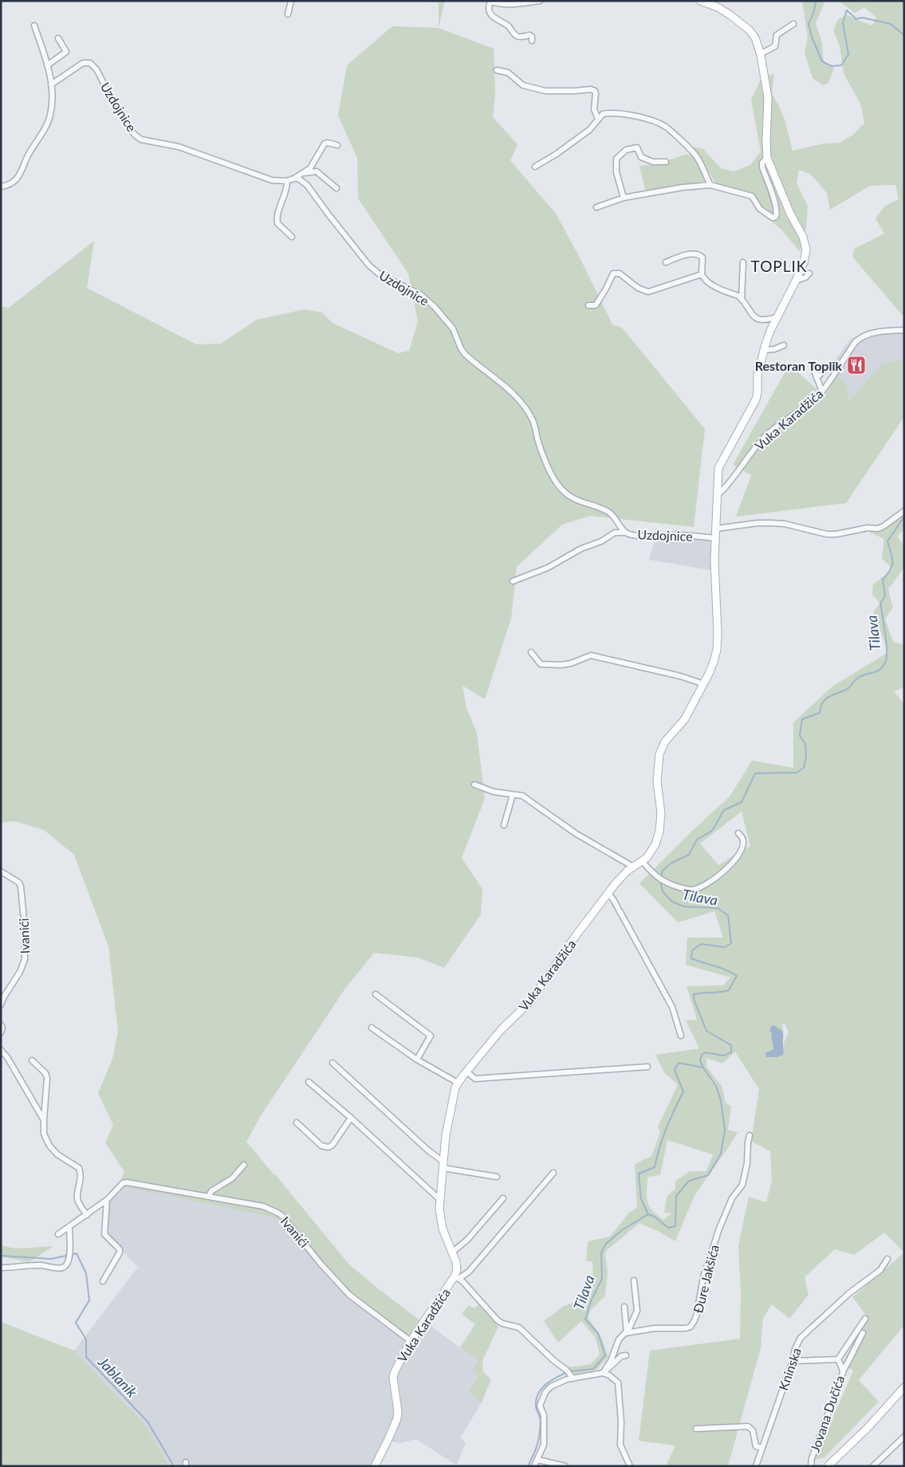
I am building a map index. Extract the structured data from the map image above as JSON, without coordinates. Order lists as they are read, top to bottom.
{
  "streets": {
    "street": [
      "Uzdojnice",
      "Vuka Karadžića",
      "Ivanići",
      "Đure Jakšića",
      "Kninska",
      "Jovana Dučića"
    ]
  },
  "crossings": [
    ["Uzdojnice", "Vuka Karadžića"],
    ["Vuka Karadžića", "Ivanići"],
    ["Kninska", "Jovana Dučića"]
  ],
  "districts": ["TOPLIK"],
  "water": ["Tilava", "Jablanik"],
  "places": {
    "restaurant": ["Restoran Toplik"]
  }
}
